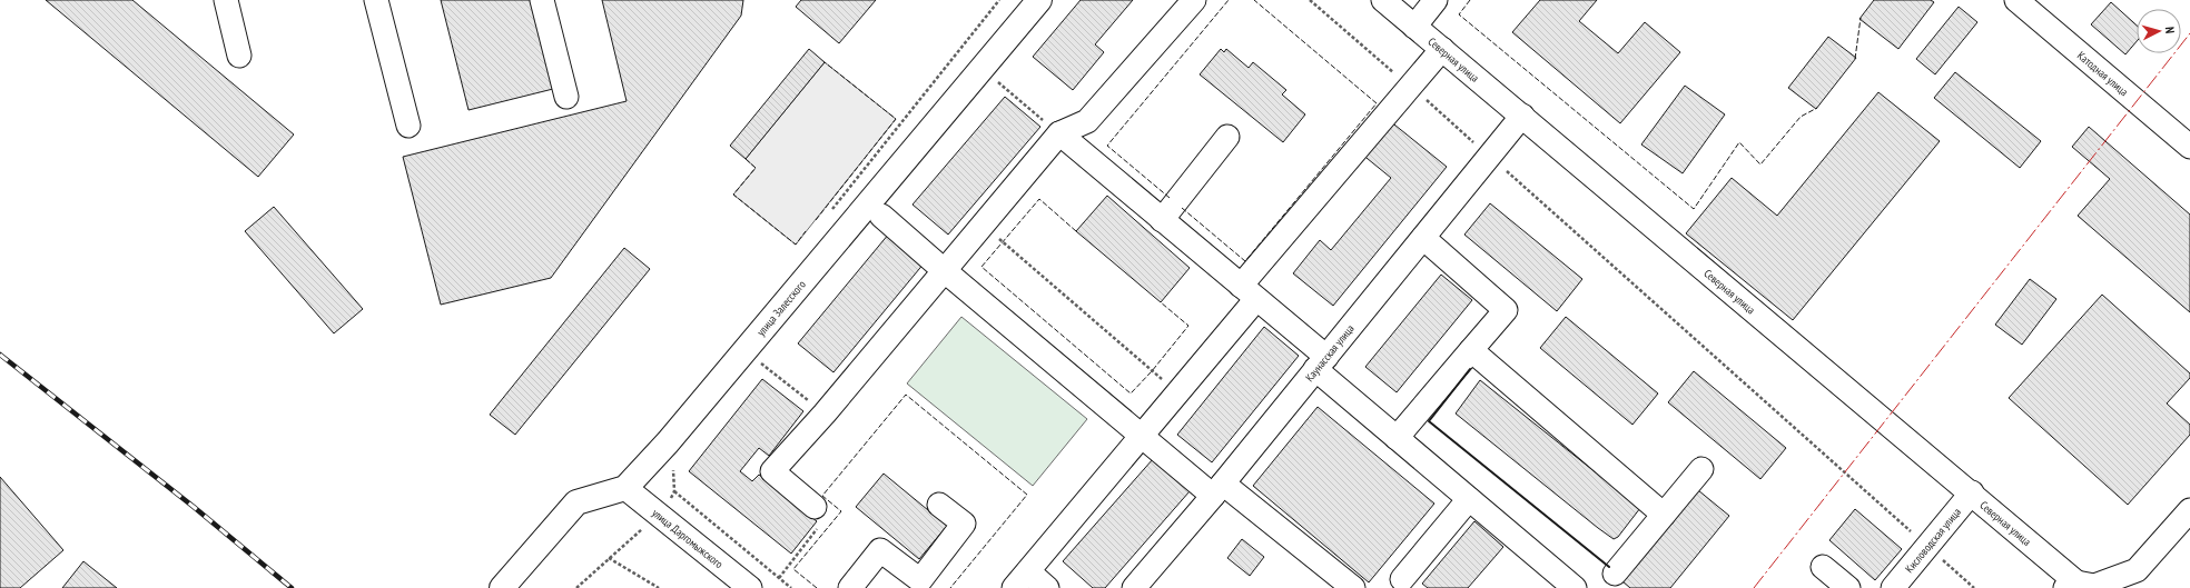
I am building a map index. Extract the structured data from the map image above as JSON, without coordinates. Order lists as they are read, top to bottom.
{
  "streets": {
    "main road": ["улица Залесского"],
    "street": [
      "Северная улица",
      "Катодная улица",
      "Каунасская улица",
      "улица Даргомыжского",
      "Кисловодская улица"
    ]
  },
  "crossings": [
    ["Северная улица", "Каунасская улица"],
    ["Северная улица", "Кисловодская улица"],
    ["улица Залесского", "улица Даргомыжского"]
  ],
  "north": "right"
}
